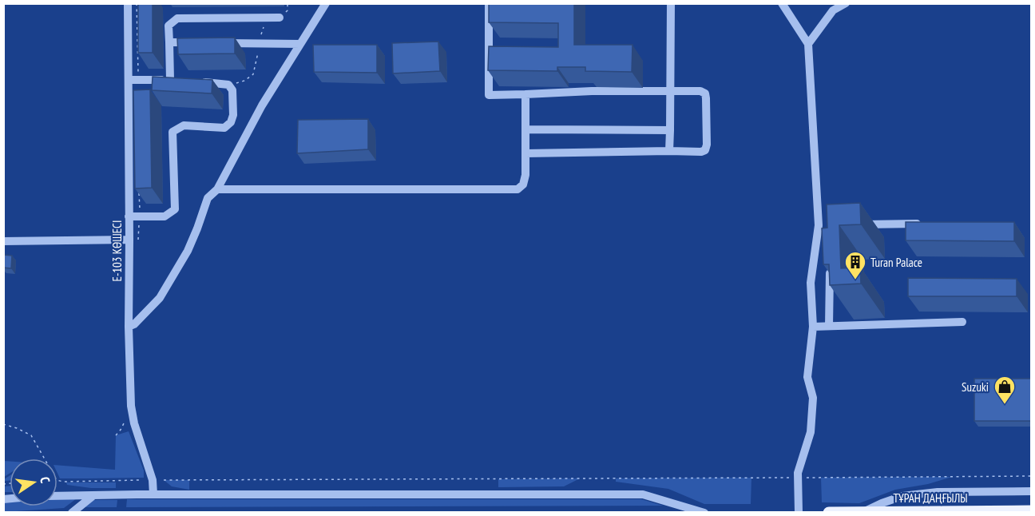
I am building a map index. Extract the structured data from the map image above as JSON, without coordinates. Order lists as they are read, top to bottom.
{
  "streets": {
    "main road": ["ТҰРАН ДАҢҒЫЛЫ"],
    "street": ["Е-103 КӨШЕСІ"]
  },
  "places": {
    "building": ["Turan Palace"],
    "shop": ["Suzuki"]
  },
  "north": "right"
}
